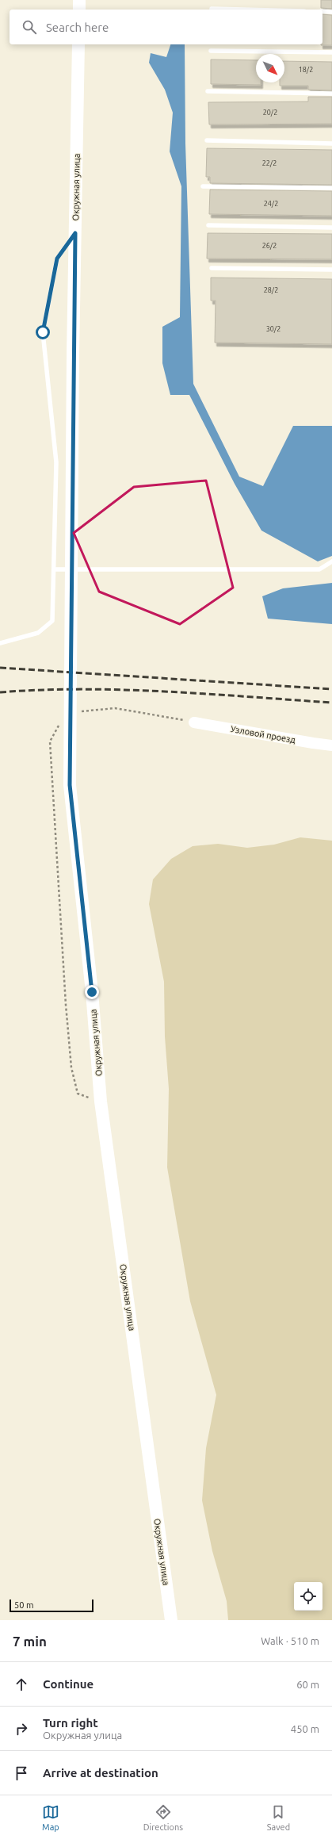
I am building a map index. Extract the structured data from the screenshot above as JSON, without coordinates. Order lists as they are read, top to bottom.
{
  "streets": {
    "main road": ["Окружная улица"],
    "street": ["Узловой проезд"]
  },
  "house_numbers": [
    "18/2",
    "20/2",
    "22/2",
    "24/2",
    "26/2",
    "28/2",
    "30/2"
  ],
  "scale_bar": "50 m",
  "north": "bottom right",
  "page": {
    "search": "Search here",
    "scale": "50 m",
    "heading": ["7 min", "Walk · 510 m"],
    "list": [
      ["Continue", "60 m"],
      ["Turn right", "Окружная улица", "450 m"],
      "Arrive at destination"
    ],
    "nav": ["Map", "Directions", "Saved"]
  }
}
